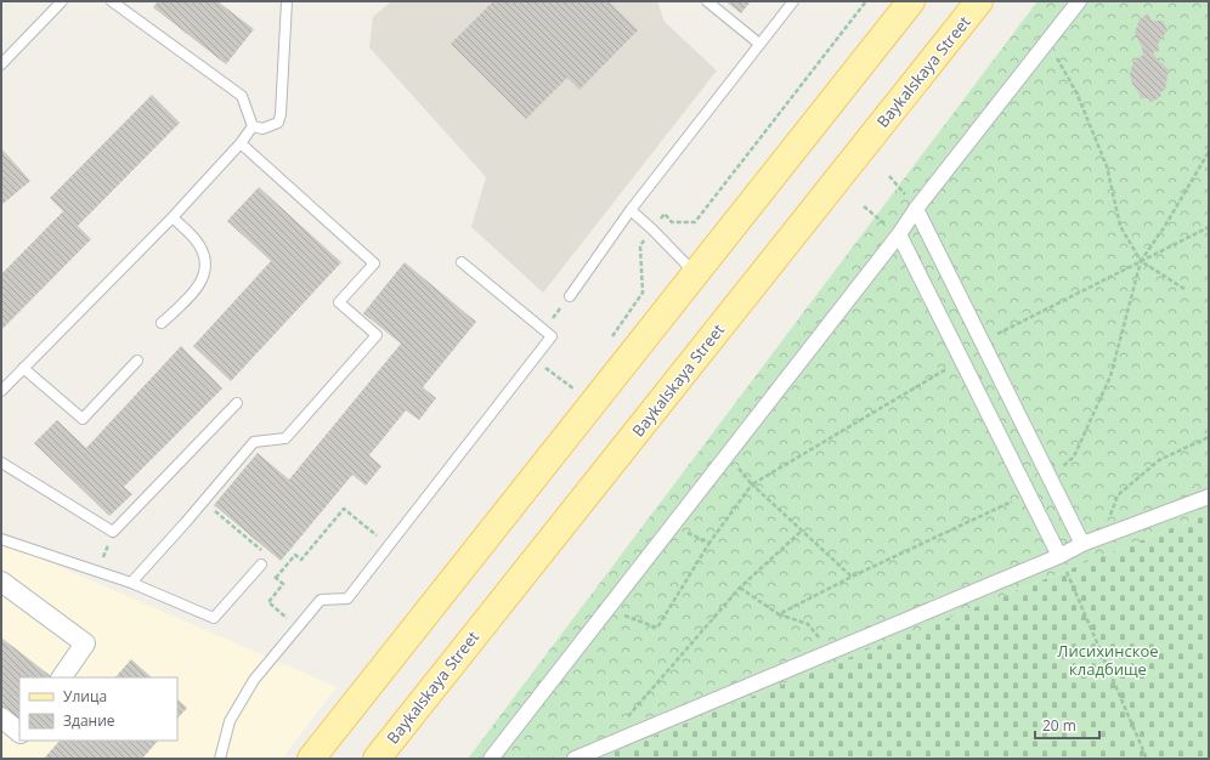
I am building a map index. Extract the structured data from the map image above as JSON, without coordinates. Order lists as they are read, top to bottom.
{
  "streets": {
    "main road": ["Baykalskaya Street"]
  },
  "parks": ["Лисихинское кладбище"],
  "legend": ["Улица", "Здание"],
  "scale_bar": "20 m"
}
